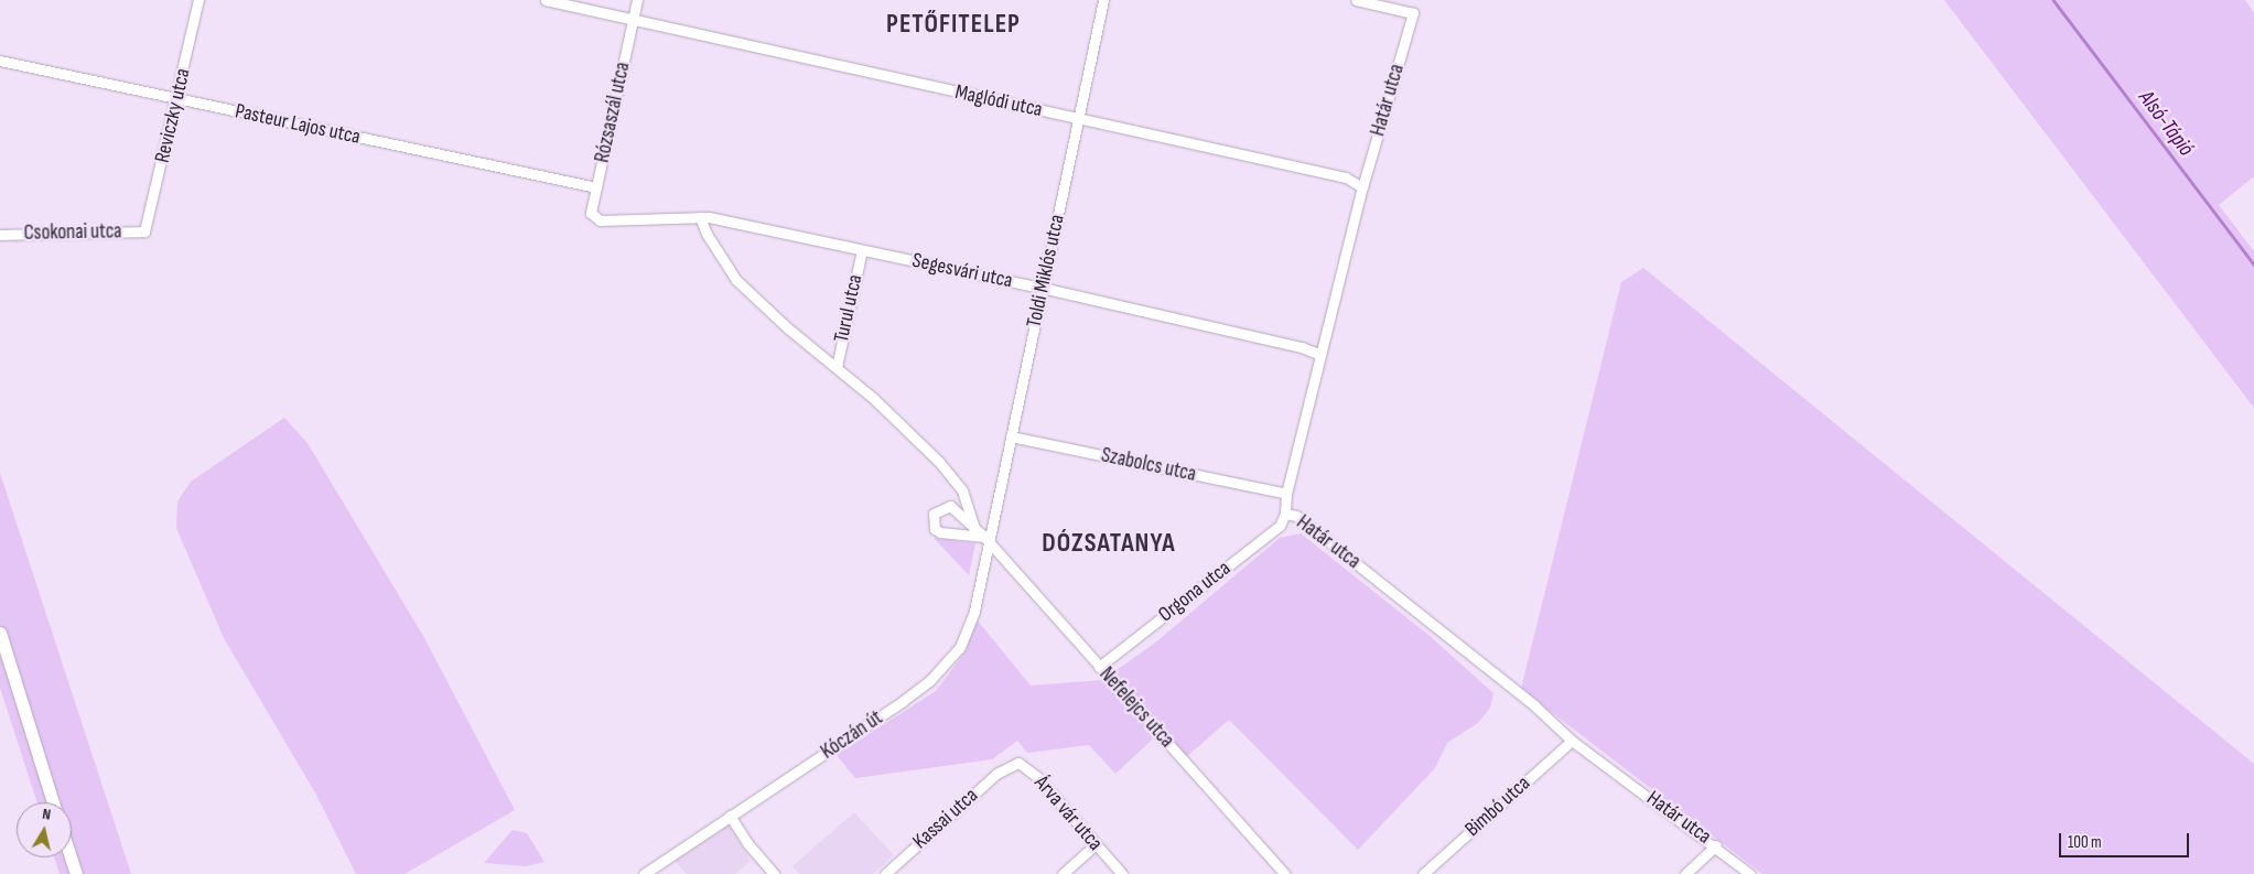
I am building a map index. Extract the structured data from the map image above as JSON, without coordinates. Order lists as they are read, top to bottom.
{
  "streets": {
    "street": [
      "Határ utca",
      "Maglódi utca",
      "Rózsaszál utca",
      "Reviczky utca",
      "Pasteur Lajos utca",
      "Csokonai utca",
      "Segesvári utca",
      "Toldi Miklós utca",
      "Turul utca",
      "Szabolcs utca",
      "Orgona utca",
      "Nefelejcs utca",
      "Kóczán út",
      "Bimbó utca",
      "Árva vár utca",
      "Kassai utca"
    ]
  },
  "crossings": [
    ["Határ utca", "Maglódi utca"],
    ["Határ utca", "Segesvári utca"],
    ["Határ utca", "Szabolcs utca"],
    ["Határ utca", "Orgona utca"],
    ["Határ utca", "Bimbó utca"],
    ["Maglódi utca", "Rózsaszál utca"],
    ["Maglódi utca", "Toldi Miklós utca"],
    ["Rózsaszál utca", "Pasteur Lajos utca"],
    ["Rózsaszál utca", "Segesvári utca"],
    ["Reviczky utca", "Pasteur Lajos utca"],
    ["Reviczky utca", "Csokonai utca"],
    ["Segesvári utca", "Toldi Miklós utca"],
    ["Segesvári utca", "Turul utca"],
    ["Toldi Miklós utca", "Szabolcs utca"],
    ["Toldi Miklós utca", "Nefelejcs utca"],
    ["Toldi Miklós utca", "Kóczán út"],
    ["Orgona utca", "Nefelejcs utca"],
    ["Nefelejcs utca", "Kóczán út"],
    ["Árva vár utca", "Kassai utca"]
  ],
  "districts": ["PETŐFITELEP", "DÓZSATANYA"],
  "water": ["Alsó-Tápió"],
  "scale_bar": "100 m",
  "north": "top"
}
